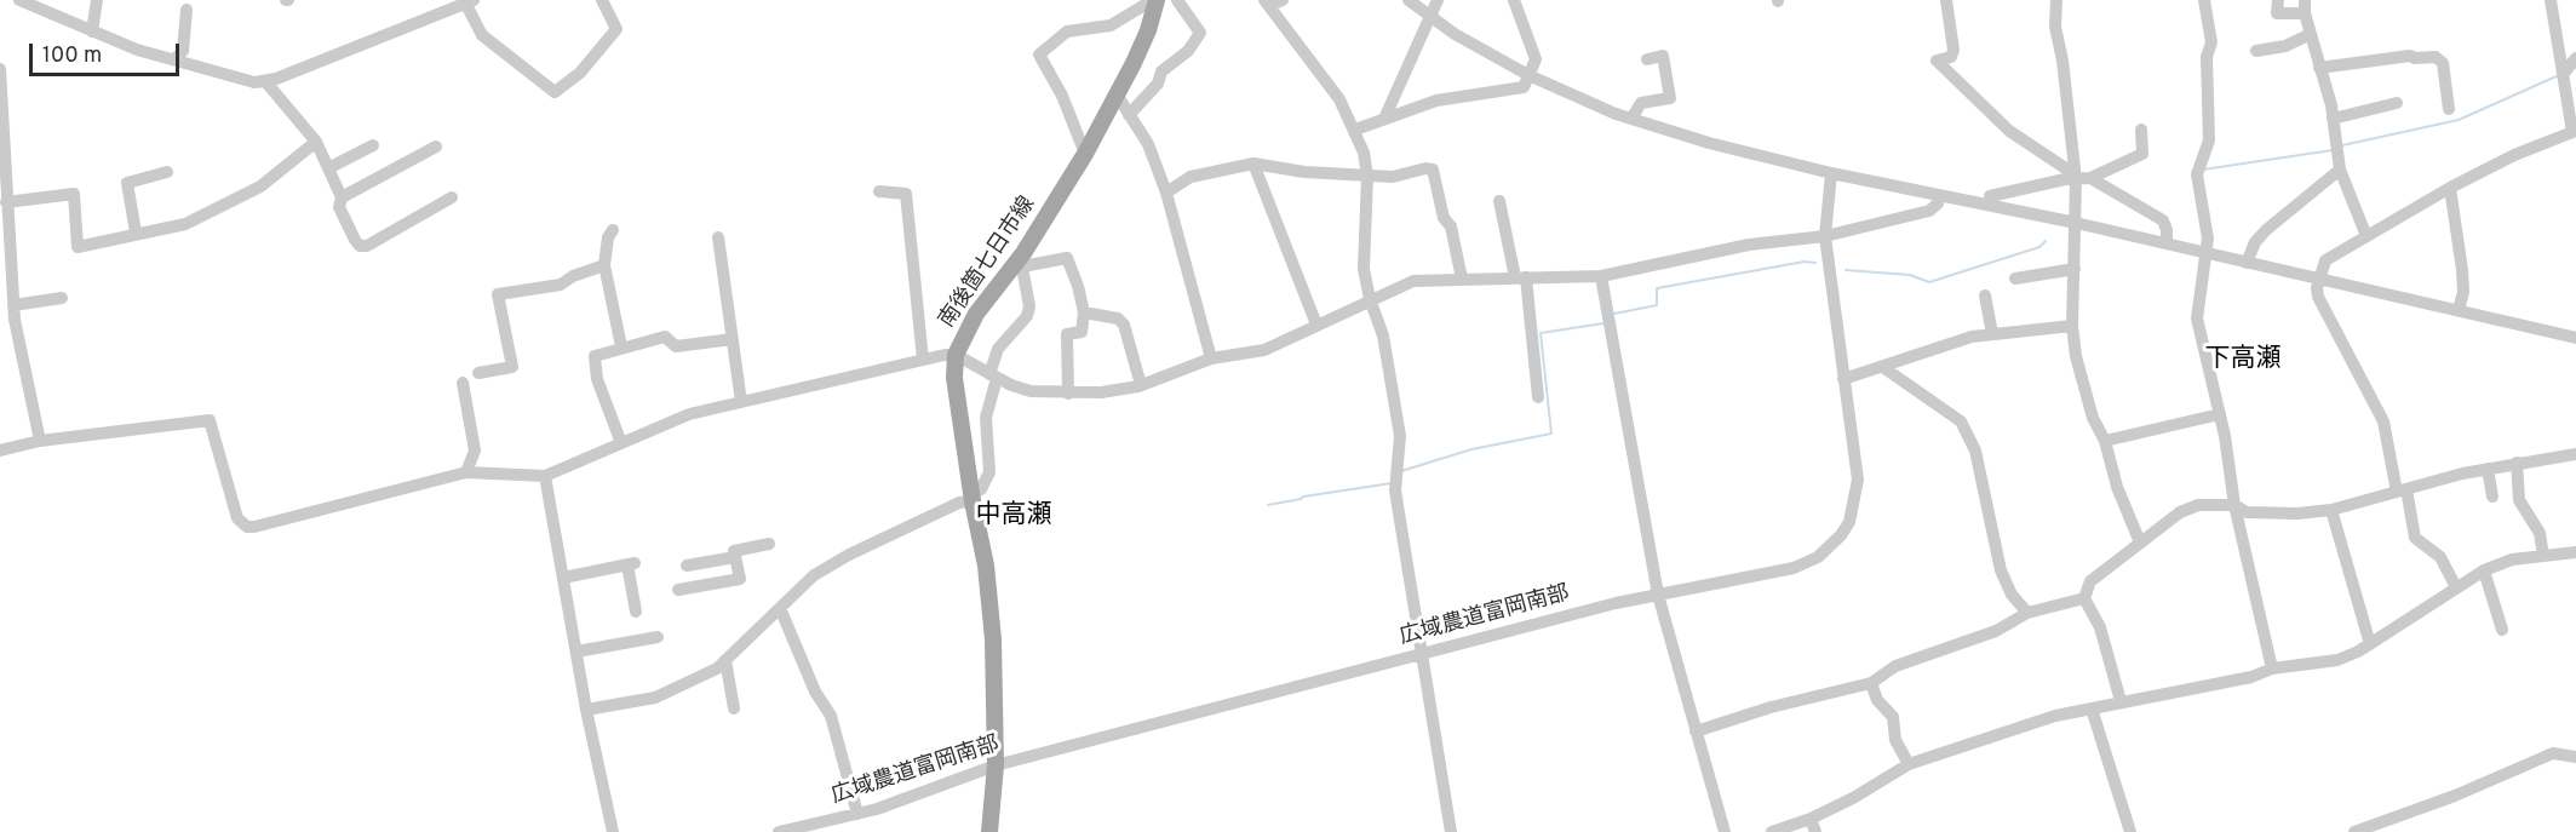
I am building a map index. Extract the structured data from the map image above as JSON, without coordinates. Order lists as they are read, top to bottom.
{
  "streets": {
    "main road": ["南後箇七日市線"],
    "street": ["広域農道富岡南部"]
  },
  "crossings": [
    ["南後箇七日市線", "広域農道富岡南部"]
  ],
  "districts": ["下高瀬", "中高瀬"],
  "scale_bar": "100 m"
}
